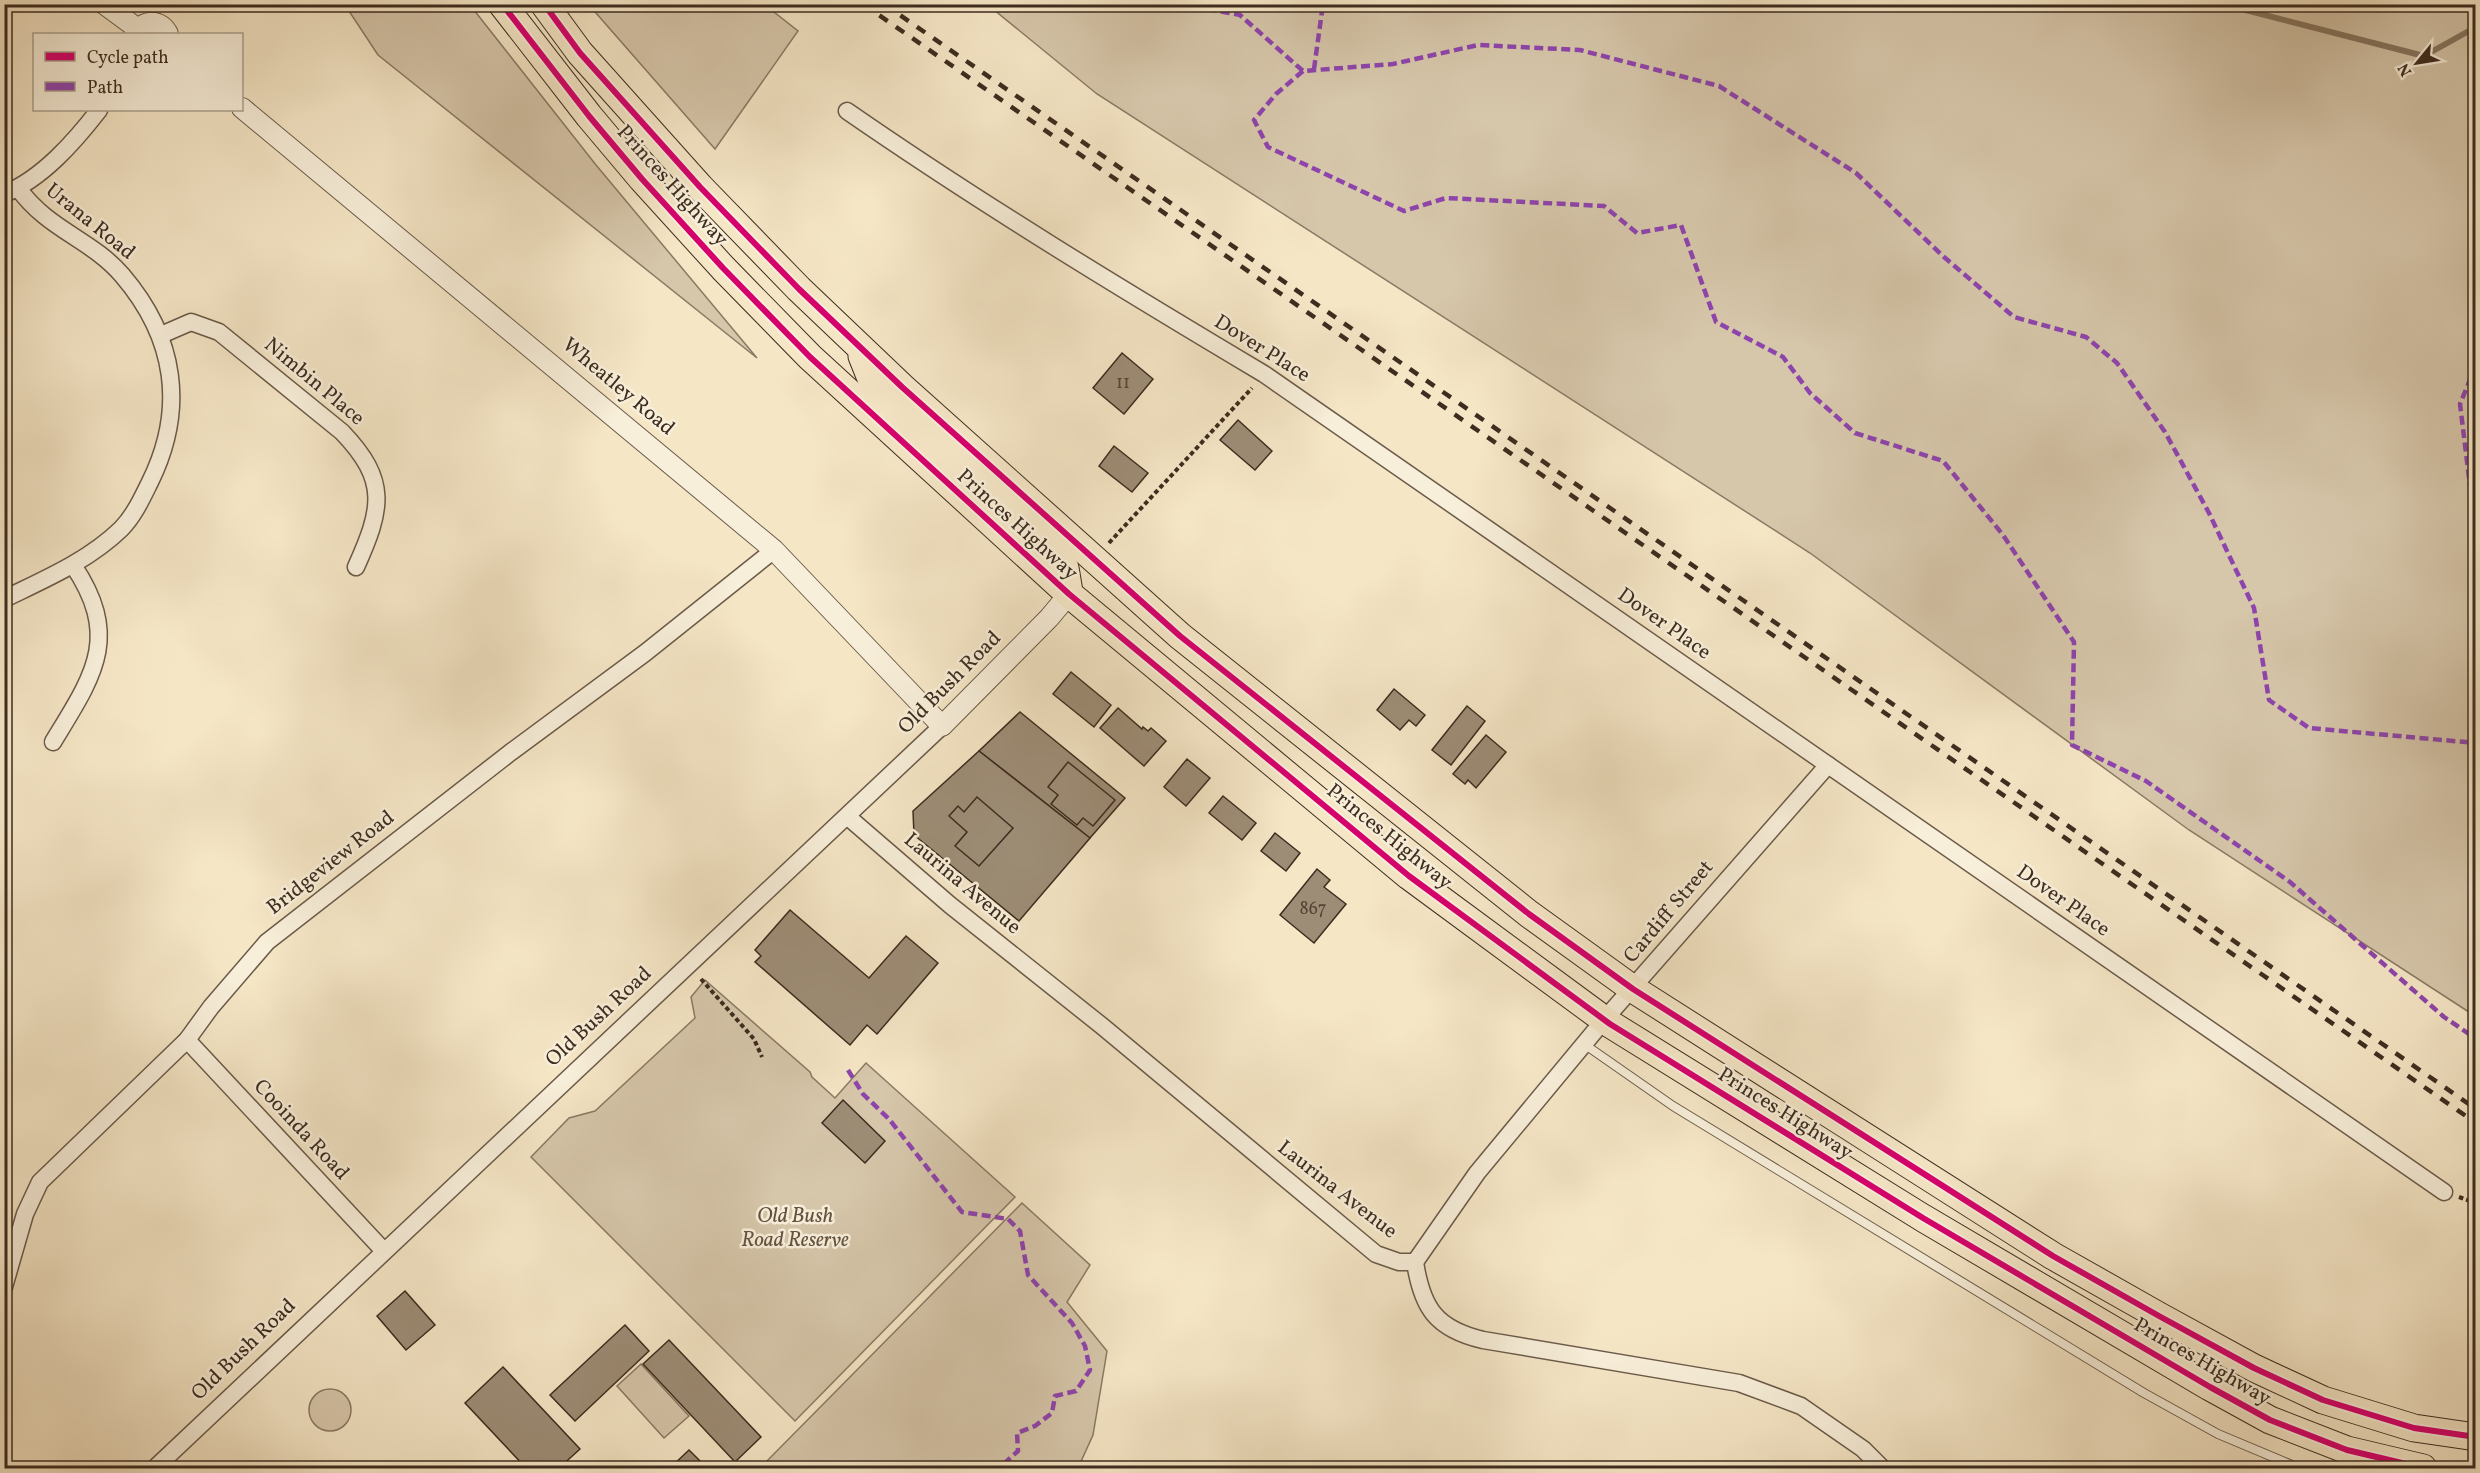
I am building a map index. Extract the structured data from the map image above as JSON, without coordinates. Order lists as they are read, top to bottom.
{
  "streets": {
    "highway": ["Princes Highway"],
    "street": [
      "Urana Road",
      "Dover Place",
      "Nimbin Place",
      "Wheatley Road",
      "Old Bush Road",
      "Bridgeview Road",
      "Laurina Avenue",
      "Cardiff Street",
      "Cooinda Road"
    ]
  },
  "crossings": [
    ["Princes Highway", "Old Bush Road"],
    ["Princes Highway", "Cardiff Street"],
    ["Urana Road", "Nimbin Place"],
    ["Dover Place", "Cardiff Street"],
    ["Wheatley Road", "Old Bush Road"],
    ["Wheatley Road", "Bridgeview Road"],
    ["Old Bush Road", "Laurina Avenue"],
    ["Old Bush Road", "Cooinda Road"],
    ["Bridgeview Road", "Cooinda Road"],
    ["Laurina Avenue", "Cardiff Street"]
  ],
  "parks": ["Old Bush Road Reserve"],
  "house_numbers": ["11", "867"],
  "legend": ["Cycle path", "Path"],
  "north": "bottom left"
}
